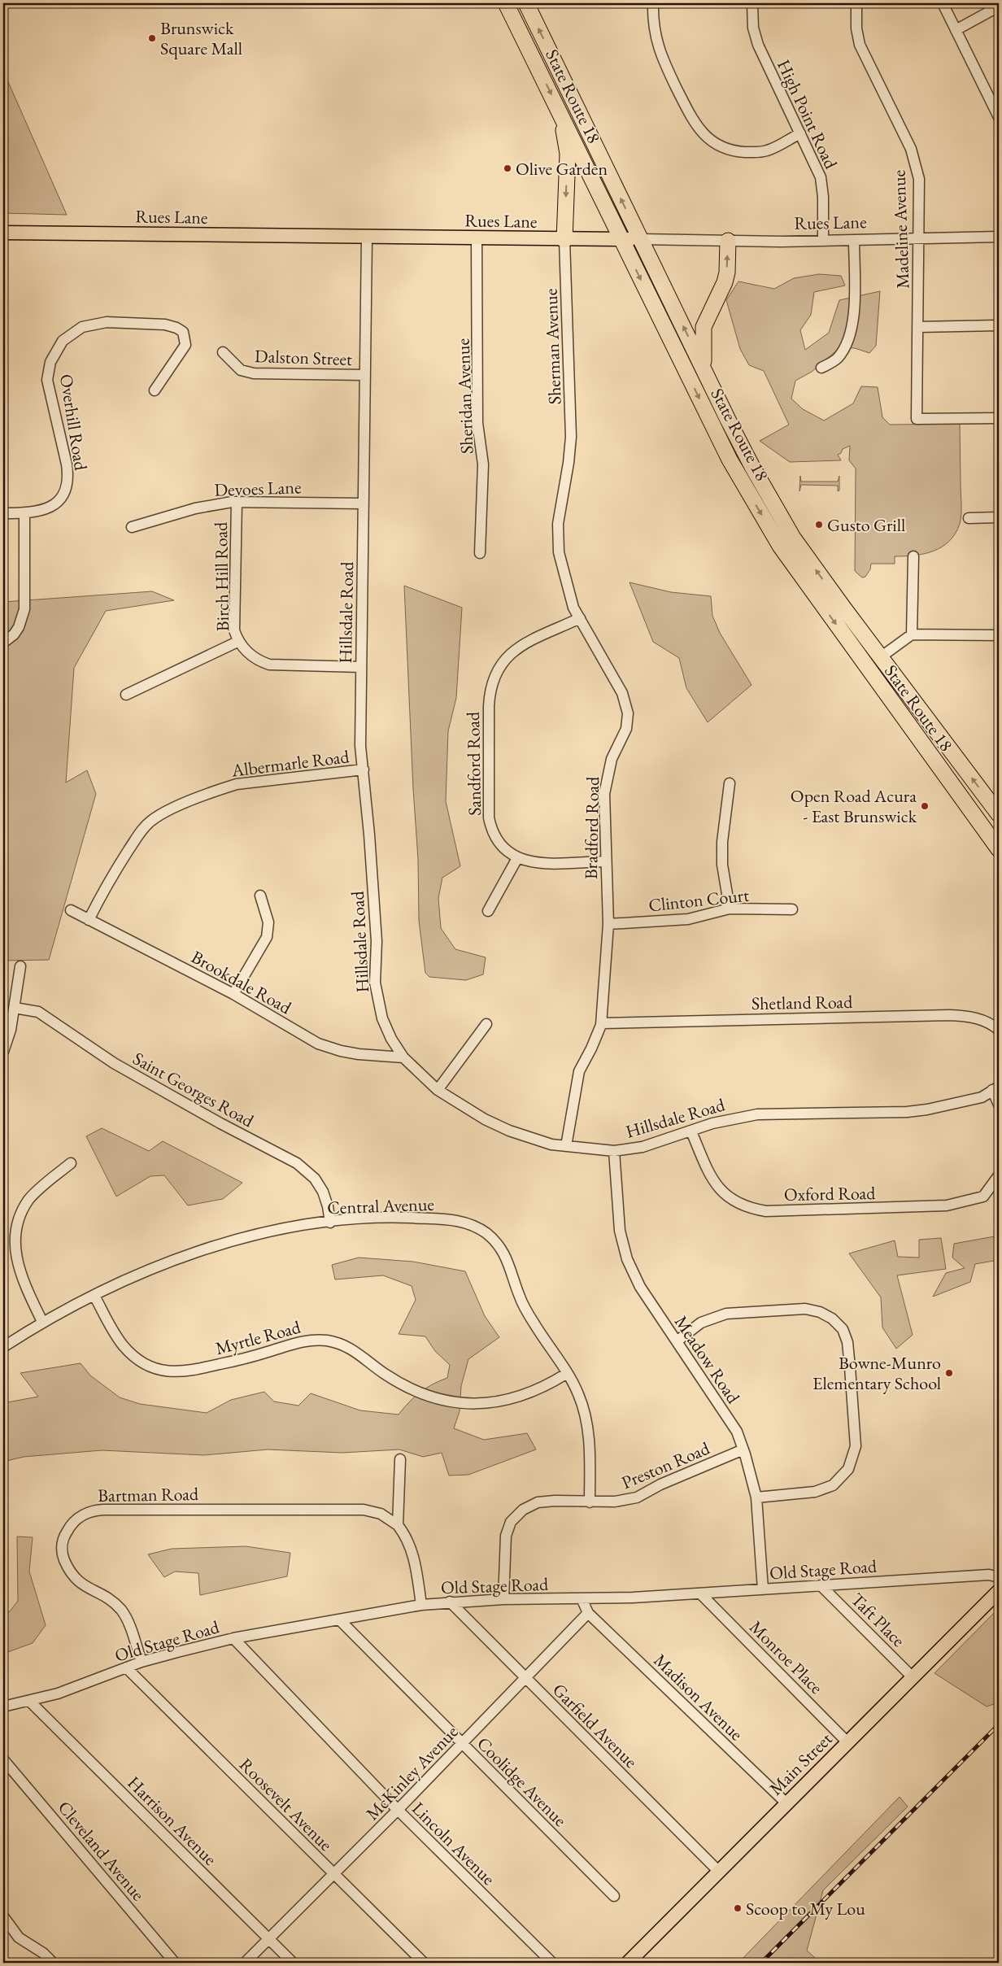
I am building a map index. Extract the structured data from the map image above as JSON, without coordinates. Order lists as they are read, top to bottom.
{
  "streets": {
    "highway": ["State Route 18"],
    "main road": ["Rues Lane", "Main Street"],
    "street": [
      "High Point Road",
      "Madeline Avenue",
      "Sherman Avenue",
      "Dalston Street",
      "Sheridan Avenue",
      "Overhill Road",
      "Devoes Lane",
      "Birch Hill Road",
      "Hillsdale Road",
      "Albermarle Road",
      "Sandford Road",
      "Bradford Road",
      "Clinton Court",
      "Brookdale Road",
      "Shetland Road",
      "Saint Georges Road",
      "Oxford Road",
      "Central Avenue",
      "Myrtle Road",
      "Meadow Road",
      "Preston Road",
      "Bartman Road",
      "Old Stage Road",
      "Taft Place",
      "Monroe Place",
      "Madison Avenue",
      "Garfield Avenue",
      "McKinley Avenue",
      "Coolidge Avenue",
      "Roosevelt Avenue",
      "Harrison Avenue",
      "Lincoln Avenue",
      "Cleveland Avenue"
    ]
  },
  "crossings": [
    ["State Route 18", "Rues Lane"],
    ["High Point Road", "Rues Lane"],
    ["Rues Lane", "Madeline Avenue"],
    ["Rues Lane", "Sherman Avenue"],
    ["Rues Lane", "Sheridan Avenue"],
    ["Rues Lane", "Hillsdale Road"],
    ["Sherman Avenue", "Bradford Road"],
    ["Dalston Street", "Hillsdale Road"],
    ["Devoes Lane", "Birch Hill Road"],
    ["Devoes Lane", "Hillsdale Road"],
    ["Birch Hill Road", "Hillsdale Road"],
    ["Hillsdale Road", "Albermarle Road"],
    ["Hillsdale Road", "Bradford Road"],
    ["Hillsdale Road", "Brookdale Road"],
    ["Hillsdale Road", "Oxford Road"],
    ["Hillsdale Road", "Meadow Road"],
    ["Albermarle Road", "Brookdale Road"],
    ["Sandford Road", "Bradford Road"],
    ["Bradford Road", "Clinton Court"],
    ["Bradford Road", "Shetland Road"],
    ["Saint Georges Road", "Central Avenue"],
    ["Central Avenue", "Myrtle Road"],
    ["Central Avenue", "Preston Road"],
    ["Meadow Road", "Preston Road"],
    ["Meadow Road", "Old Stage Road"],
    ["Preston Road", "Old Stage Road"],
    ["Bartman Road", "Old Stage Road"],
    ["Old Stage Road", "Taft Place"],
    ["Old Stage Road", "Monroe Place"],
    ["Old Stage Road", "Garfield Avenue"],
    ["Old Stage Road", "Coolidge Avenue"],
    ["Old Stage Road", "Roosevelt Avenue"],
    ["Old Stage Road", "Harrison Avenue"],
    ["Old Stage Road", "Lincoln Avenue"],
    ["Taft Place", "Main Street"],
    ["Monroe Place", "Main Street"],
    ["Madison Avenue", "Main Street"],
    ["Madison Avenue", "McKinley Avenue"],
    ["Garfield Avenue", "Main Street"],
    ["Garfield Avenue", "McKinley Avenue"],
    ["McKinley Avenue", "Coolidge Avenue"],
    ["McKinley Avenue", "Roosevelt Avenue"],
    ["McKinley Avenue", "Harrison Avenue"],
    ["McKinley Avenue", "Lincoln Avenue"]
  ],
  "places": [
    "Brunswick Square Mall",
    "Olive Garden",
    "Gusto Grill",
    "Open Road Acura - East Brunswick",
    "Bowne-Munro Elementary School",
    "Scoop to My Lou"
  ]
}
